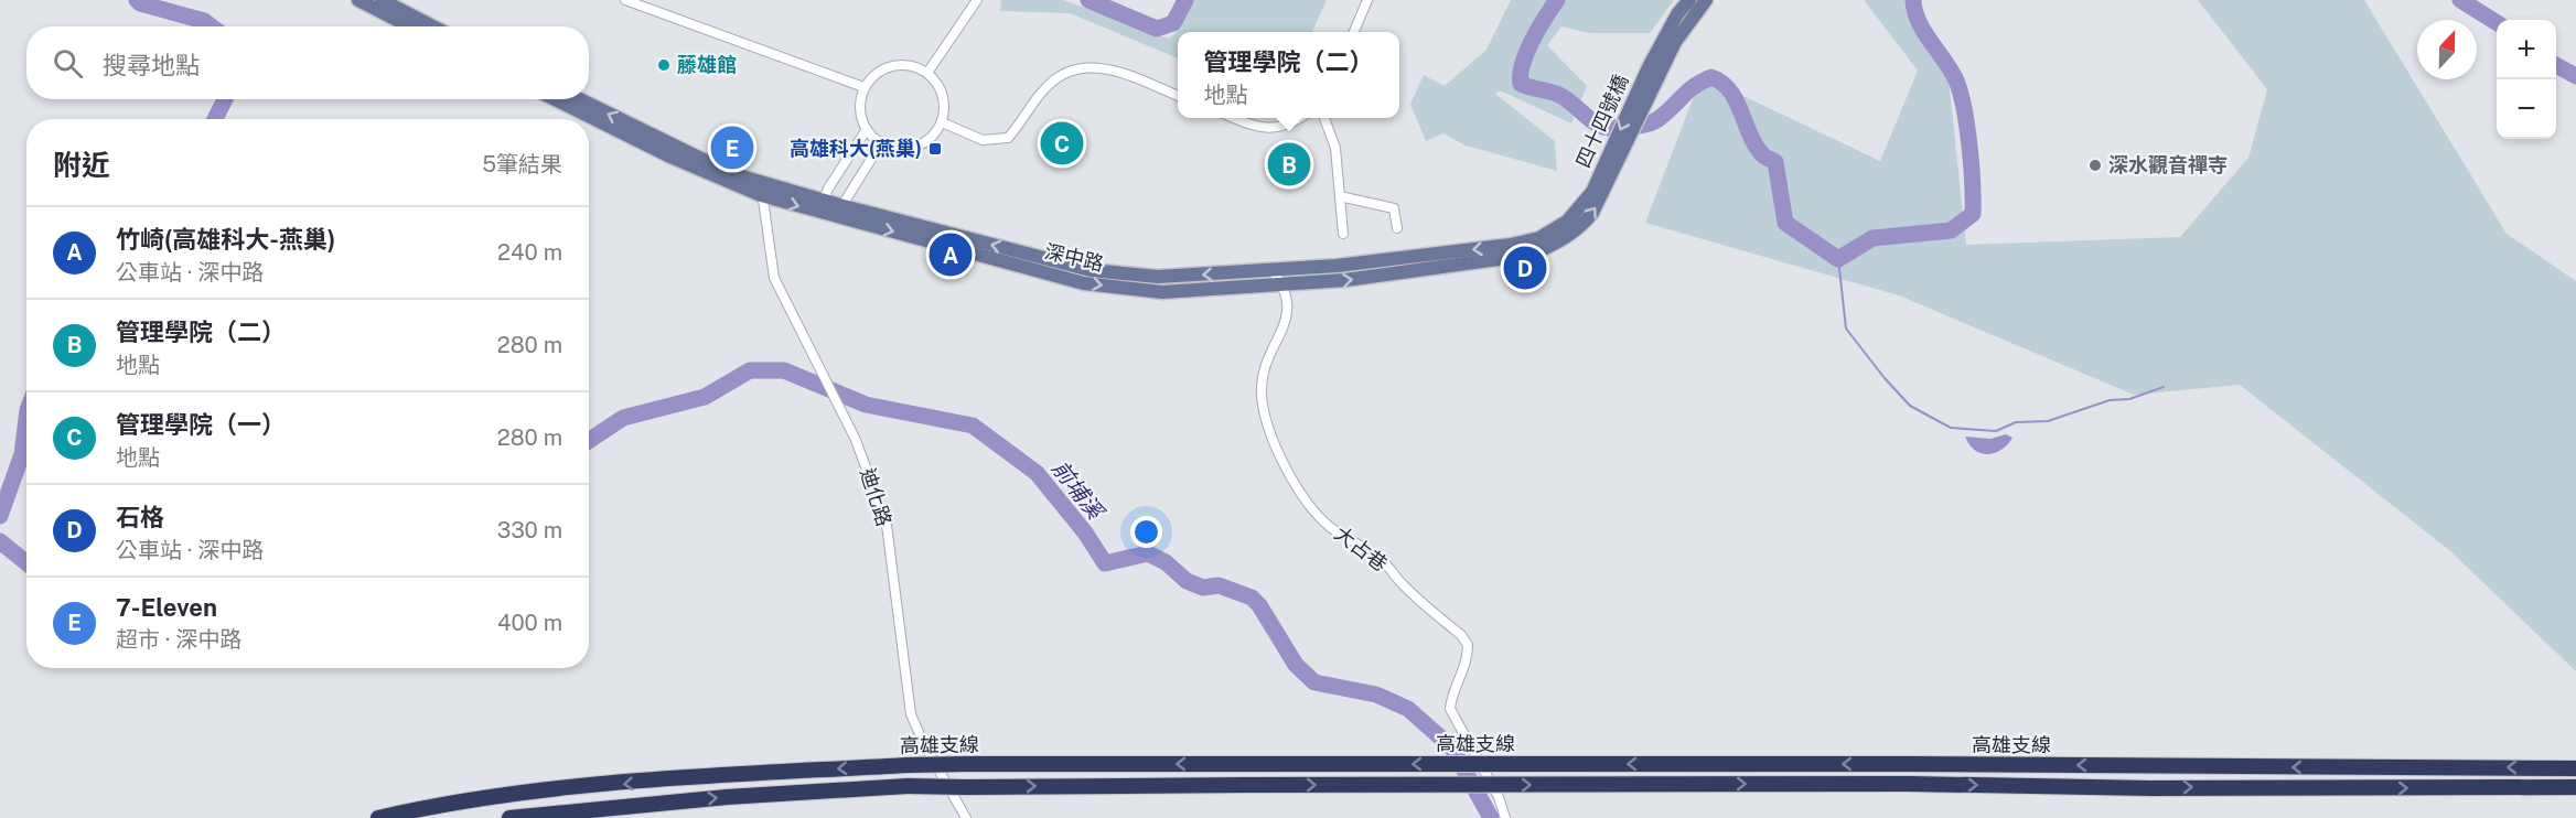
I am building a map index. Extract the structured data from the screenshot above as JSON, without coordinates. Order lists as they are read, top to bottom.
{
  "streets": {
    "highway": ["高雄支線"],
    "main road": ["四十四號橋", "深中路"],
    "street": ["迪化路", "大占巷"]
  },
  "crossings": [
    ["四十四號橋", "深中路"],
    ["深中路", "迪化路"],
    ["深中路", "大占巷"]
  ],
  "water": ["前埔溪"],
  "places": {
    "other": ["藤雄館", "深水觀音禪寺"],
    "transit": ["高雄科大(燕巢)"]
  },
  "north": "top",
  "page": {
    "map_buttons": ["+", "−"],
    "search": "搜尋地點",
    "popup": ["管理學院（二）", "地點"],
    "pins": [
      "C",
      "E",
      "B",
      "A",
      "D"
    ],
    "heading": ["附近", "5筆結果"],
    "list": [
      {
        "mark": "A",
        "name": "竹崎(高雄科大-燕巢)",
        "note": "公車站 · 深中路",
        "value": "240 m"
      },
      {
        "mark": "B",
        "name": "管理學院（二）",
        "note": "地點",
        "value": "280 m"
      },
      {
        "mark": "C",
        "name": "管理學院（一）",
        "note": "地點",
        "value": "280 m"
      },
      {
        "mark": "D",
        "name": "石格",
        "note": "公車站 · 深中路",
        "value": "330 m"
      },
      {
        "mark": "E",
        "name": "7-Eleven",
        "note": "超市 · 深中路",
        "value": "400 m"
      }
    ]
  }
}
